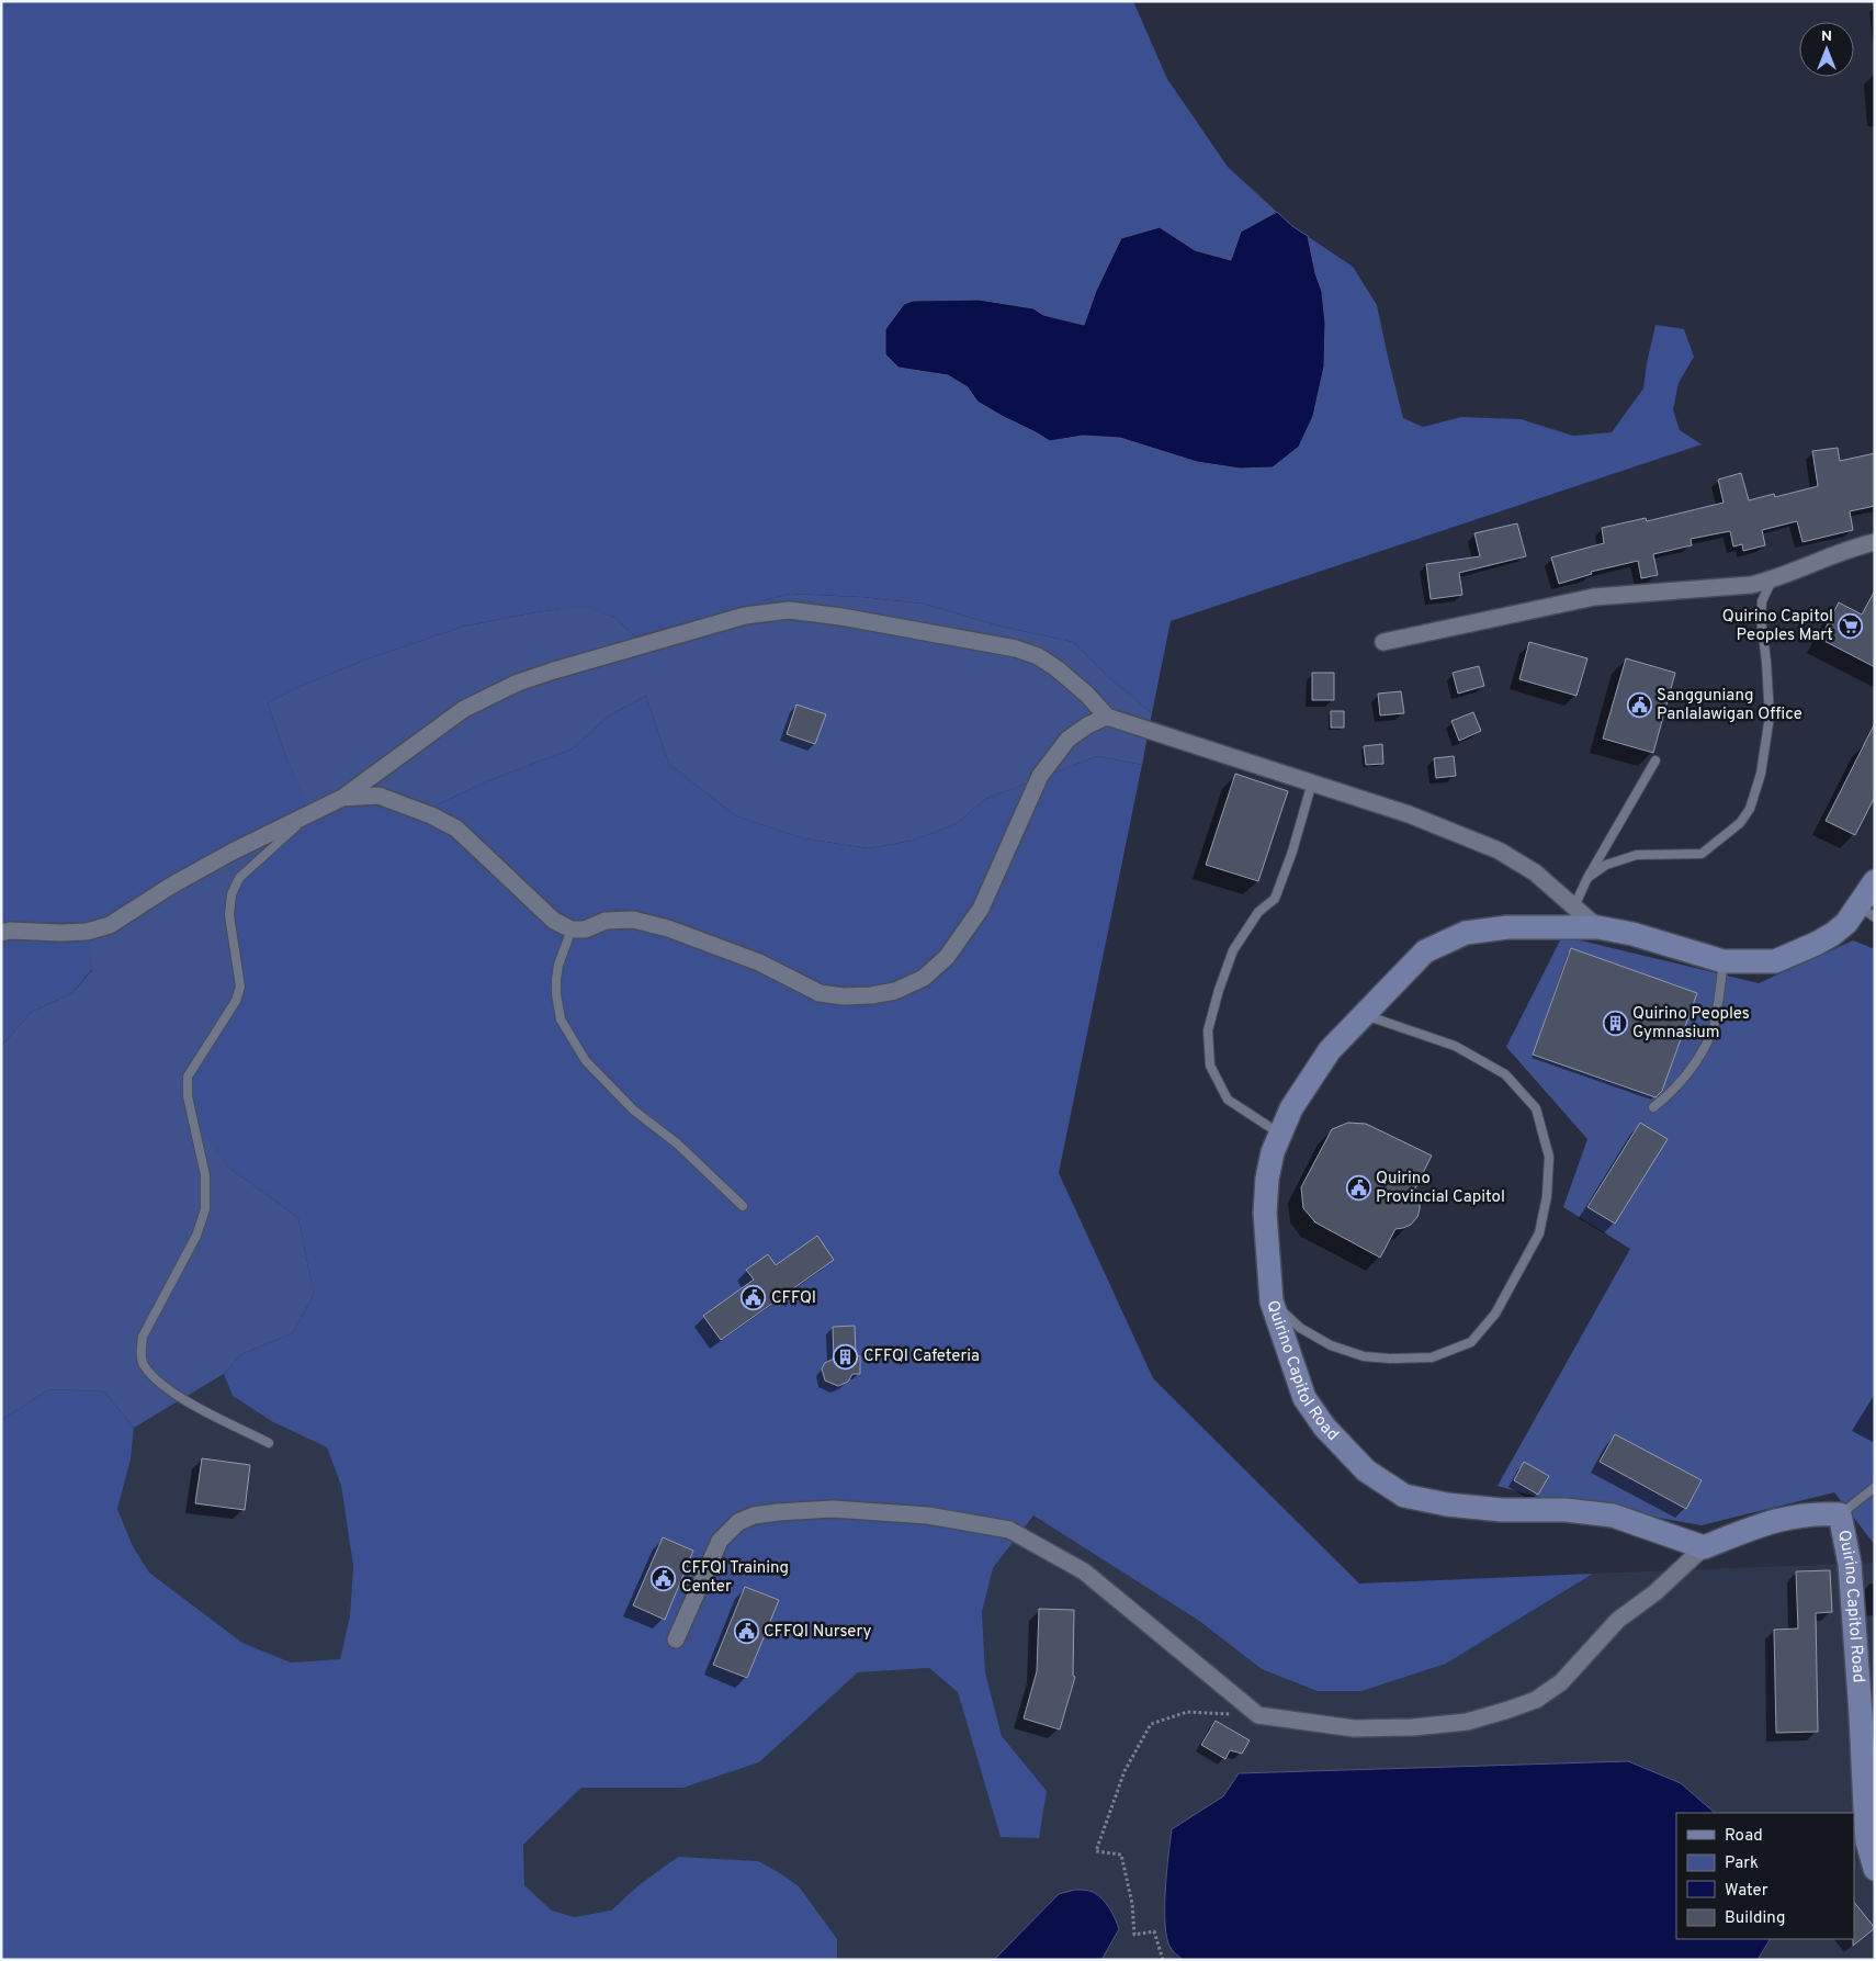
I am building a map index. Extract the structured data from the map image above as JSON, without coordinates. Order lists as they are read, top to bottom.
{
  "streets": {
    "street": ["Quirino Capitol Road"]
  },
  "places": {
    "supermarket": ["Quirino Capitol Peoples Mart"],
    "public building": [
      "Sangguniang Panlalawigan Office",
      "Quirino Provincial Capitol",
      "CFFQI",
      "CFFQI Training Center",
      "CFFQI Nursery"
    ],
    "building": ["Quirino Peoples Gymnasium", "CFFQI Cafeteria"]
  },
  "legend": [
    "Road",
    "Park",
    "Water",
    "Building"
  ],
  "north": "top"
}
